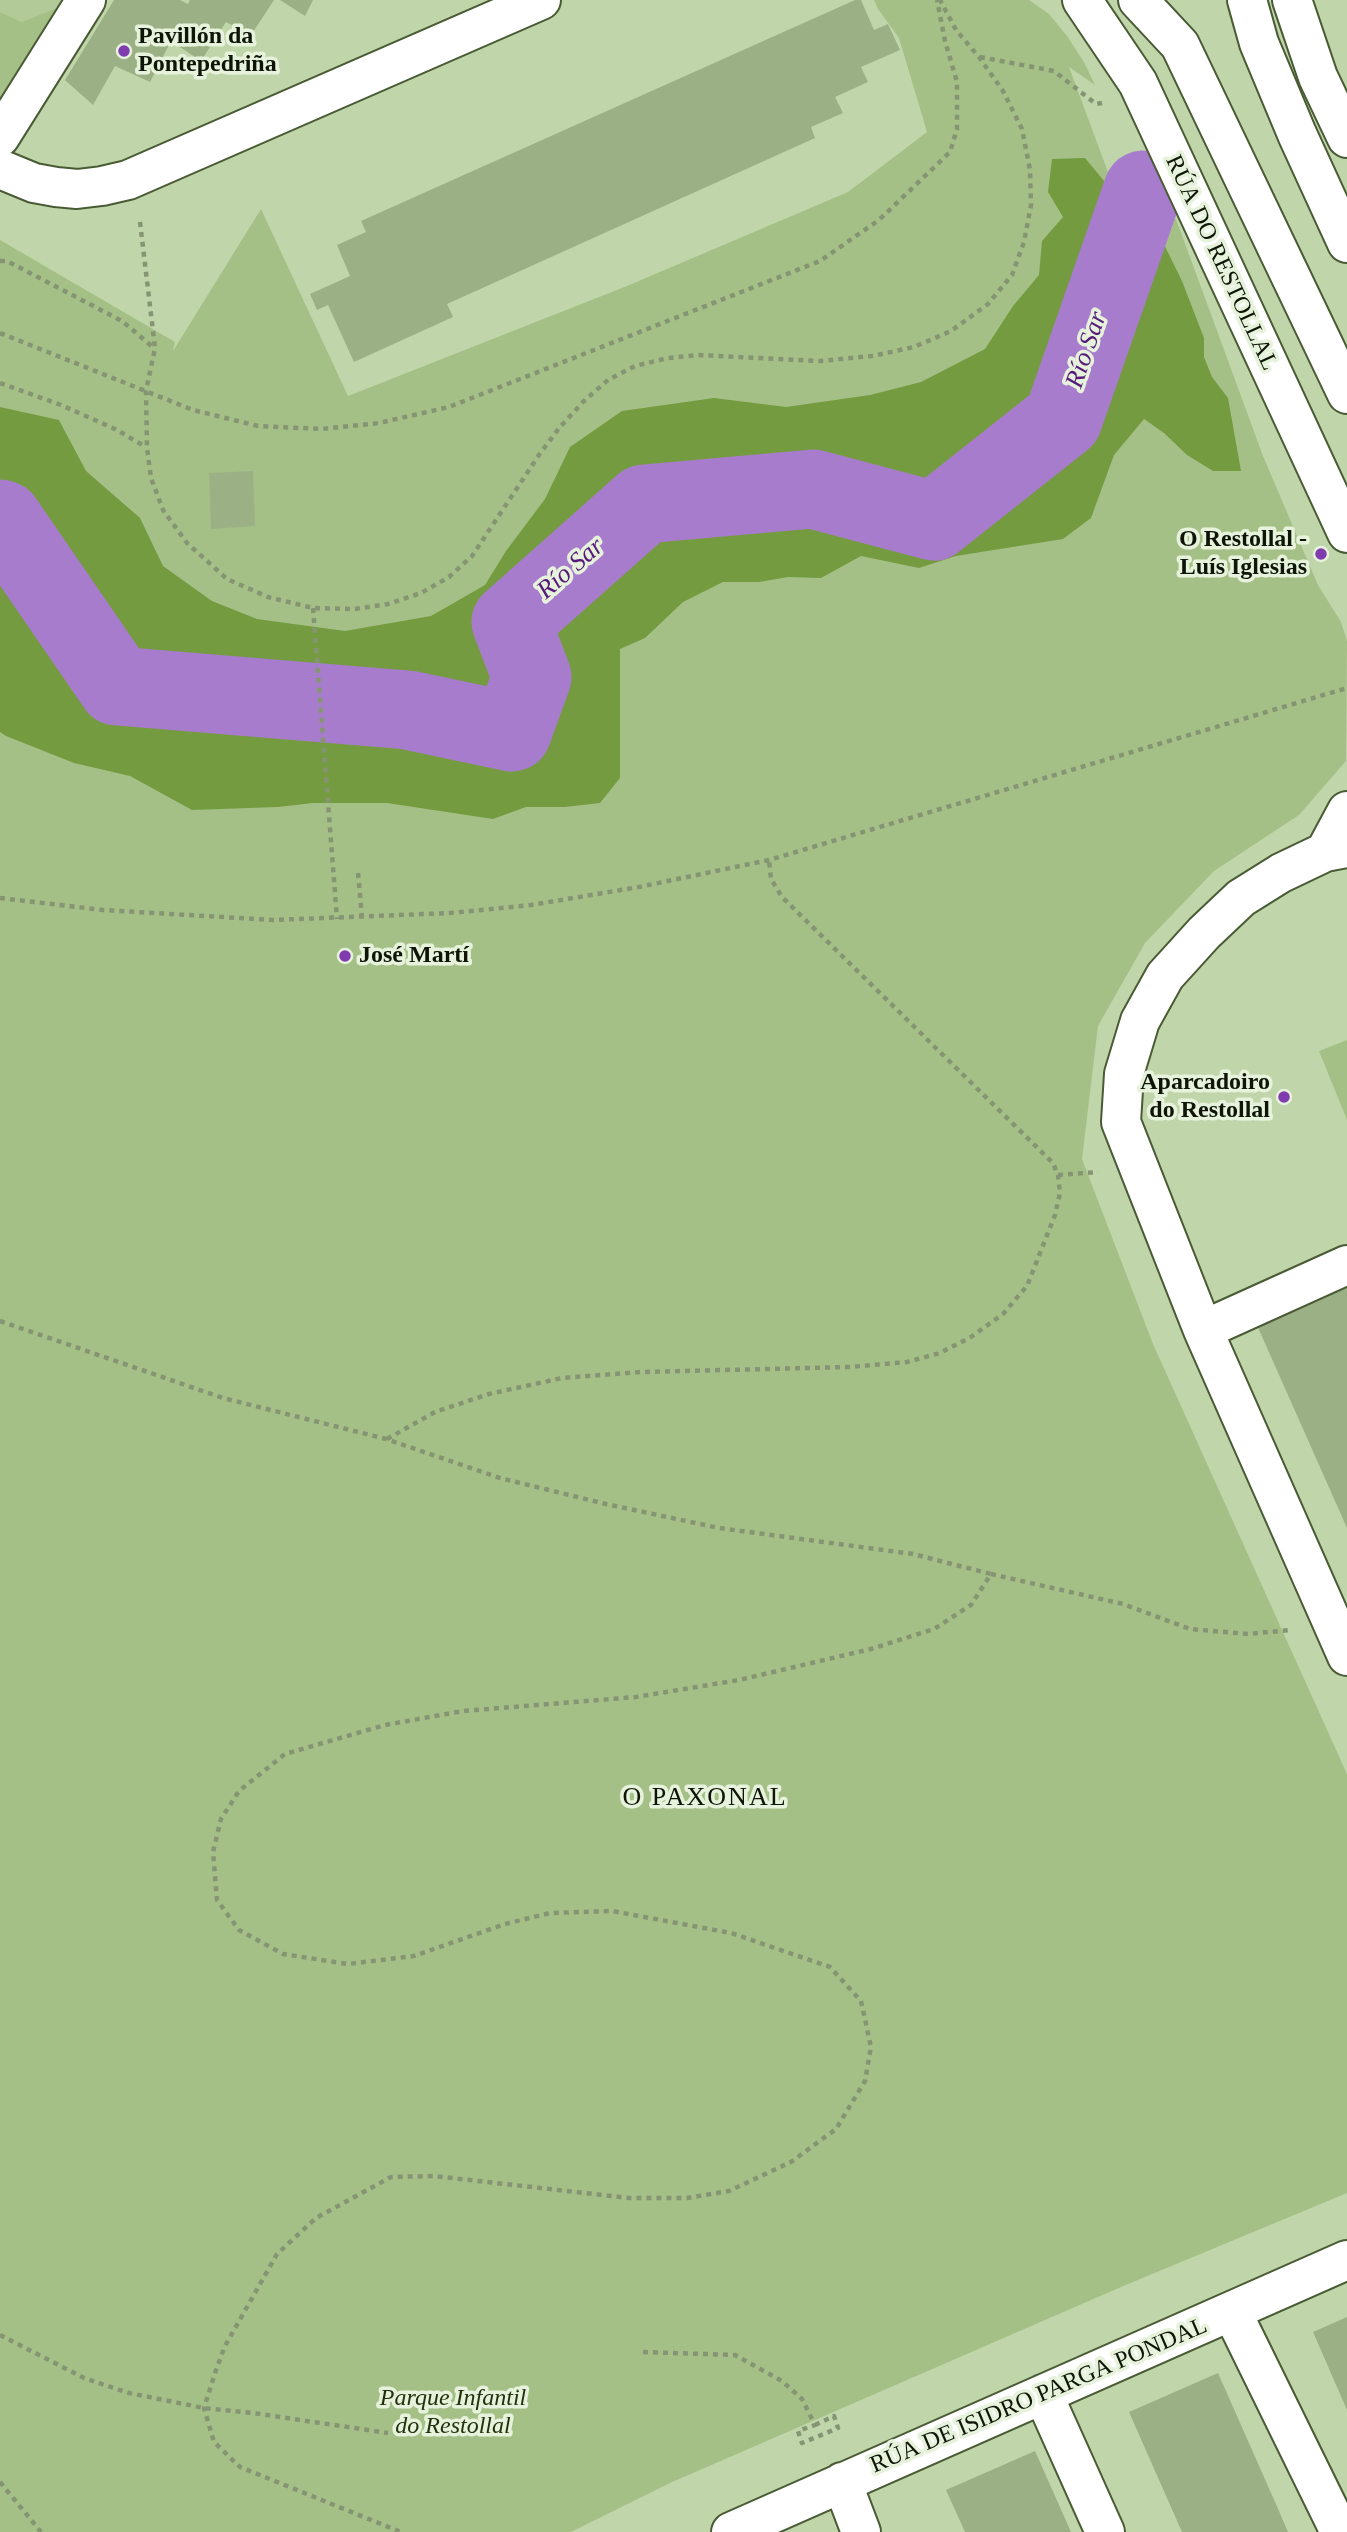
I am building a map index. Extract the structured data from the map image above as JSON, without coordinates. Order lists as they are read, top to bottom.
{
  "streets": {
    "street": ["RÚA DO RESTOLLAL", "RÚA DE ISIDRO PARGA PONDAL"]
  },
  "districts": ["O PAXONAL"],
  "water": ["Río Sar"],
  "parks": ["Parque Infantil do Restollal"],
  "places": [
    "Pavillón da Pontepedriña",
    "O Restollal - Luís Iglesias",
    "José Martí",
    "Aparcadoiro do Restollal"
  ]
}
